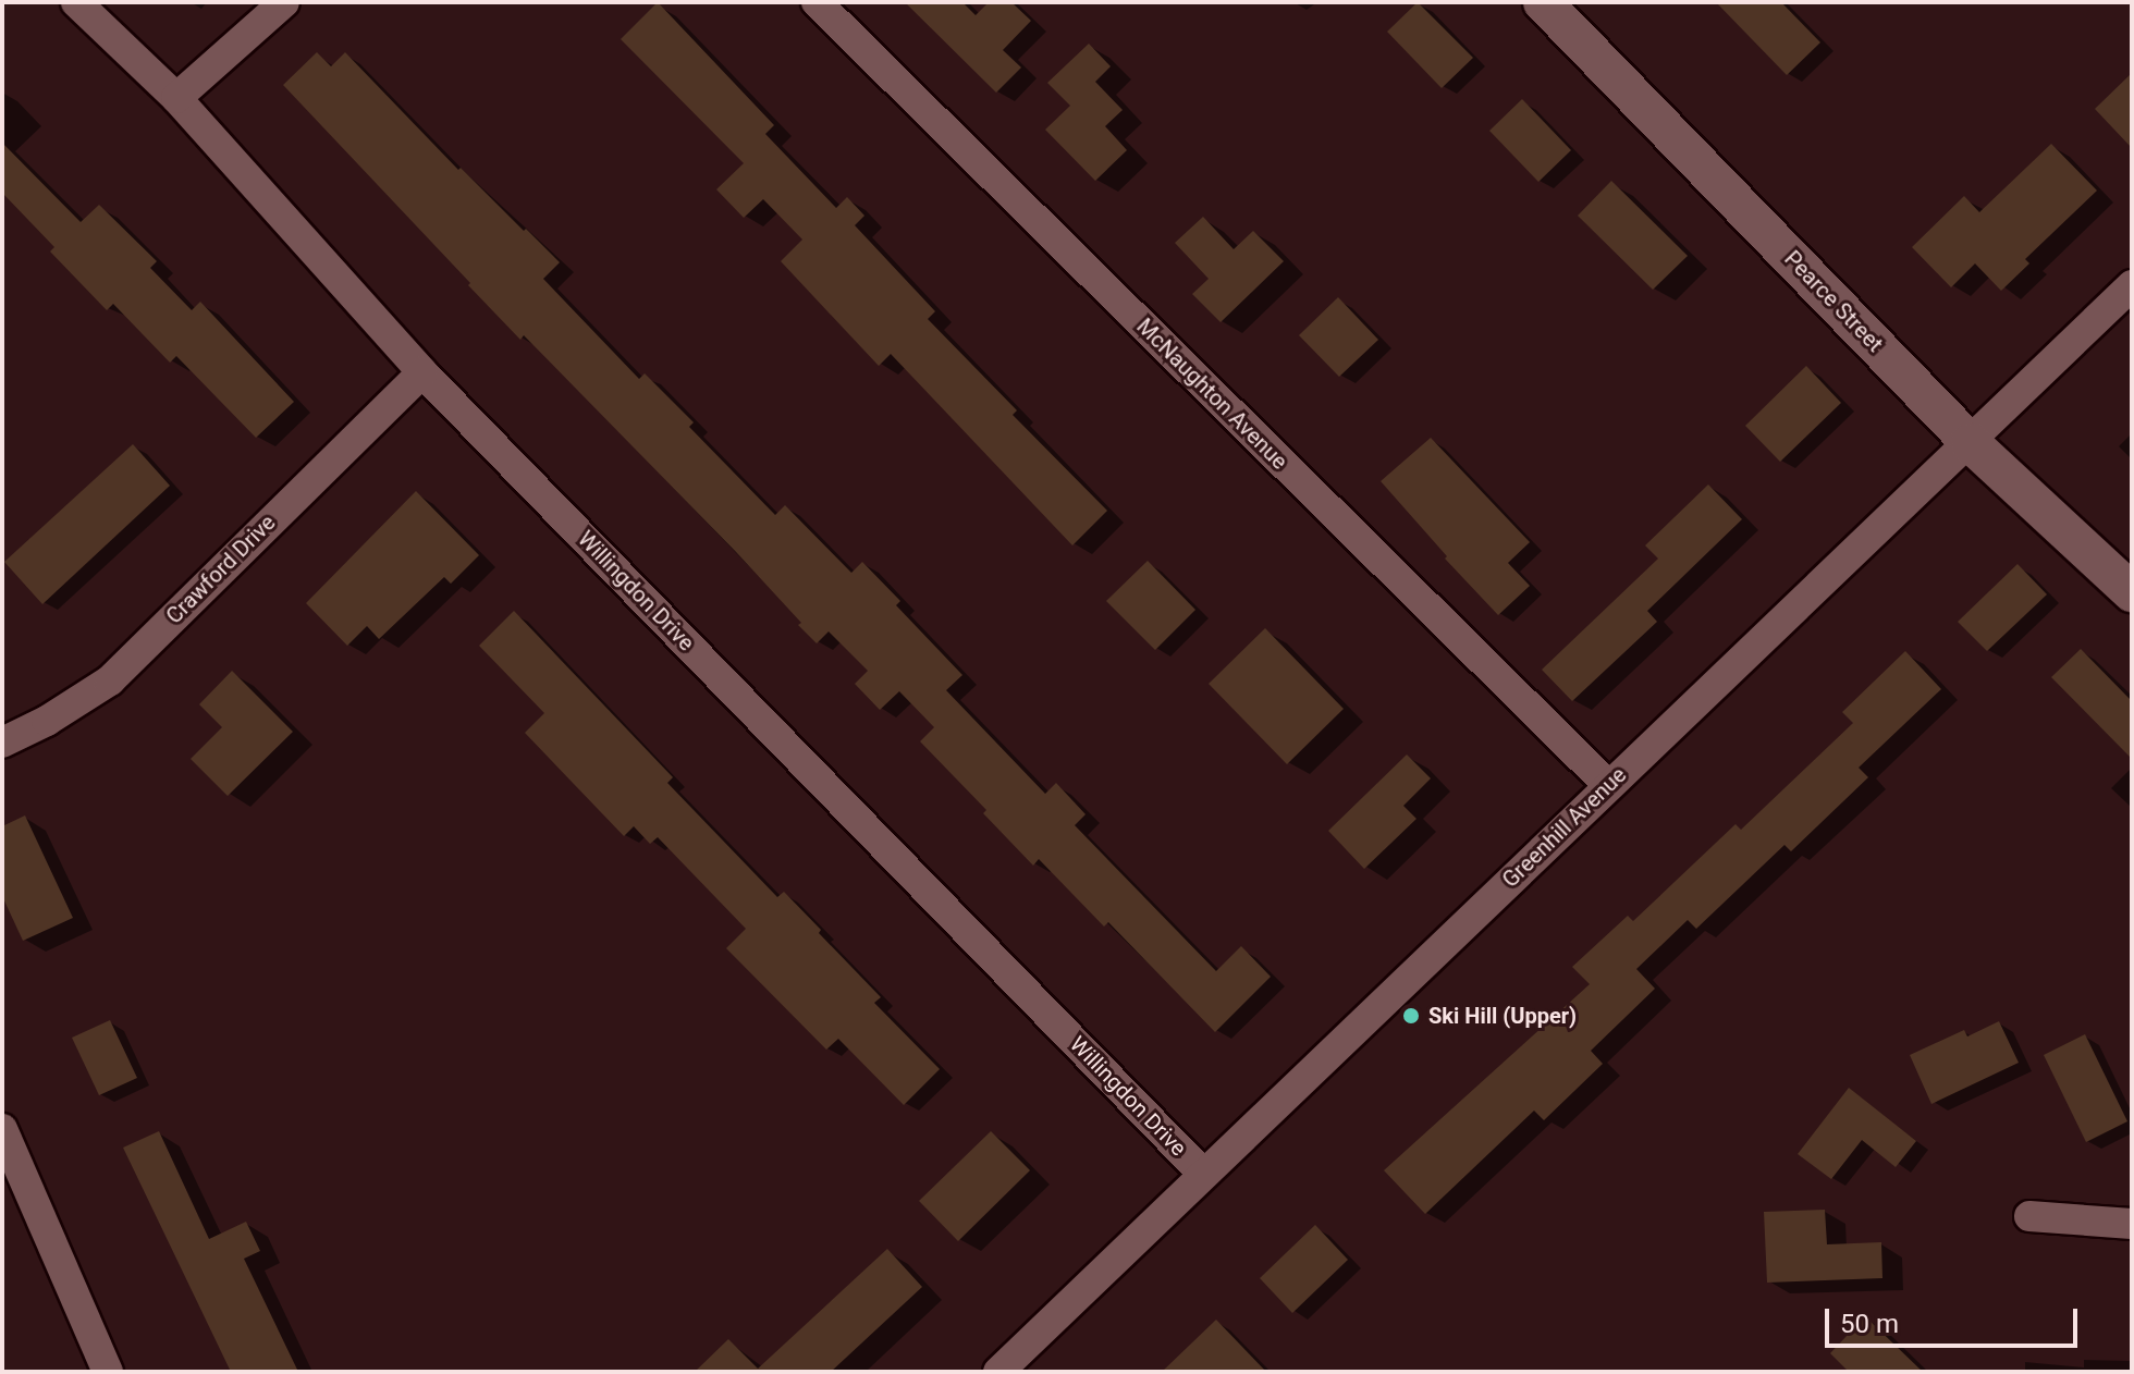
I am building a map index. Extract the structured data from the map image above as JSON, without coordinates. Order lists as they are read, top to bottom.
{
  "streets": {
    "street": [
      "Pearce Street",
      "McNaughton Avenue",
      "Crawford Drive",
      "Willingdon Drive",
      "Greenhill Avenue"
    ]
  },
  "crossings": [
    ["Pearce Street", "Greenhill Avenue"],
    ["McNaughton Avenue", "Greenhill Avenue"],
    ["Crawford Drive", "Willingdon Drive"],
    ["Willingdon Drive", "Greenhill Avenue"]
  ],
  "places": ["Ski Hill (Upper)"],
  "scale_bar": "50 m"
}
